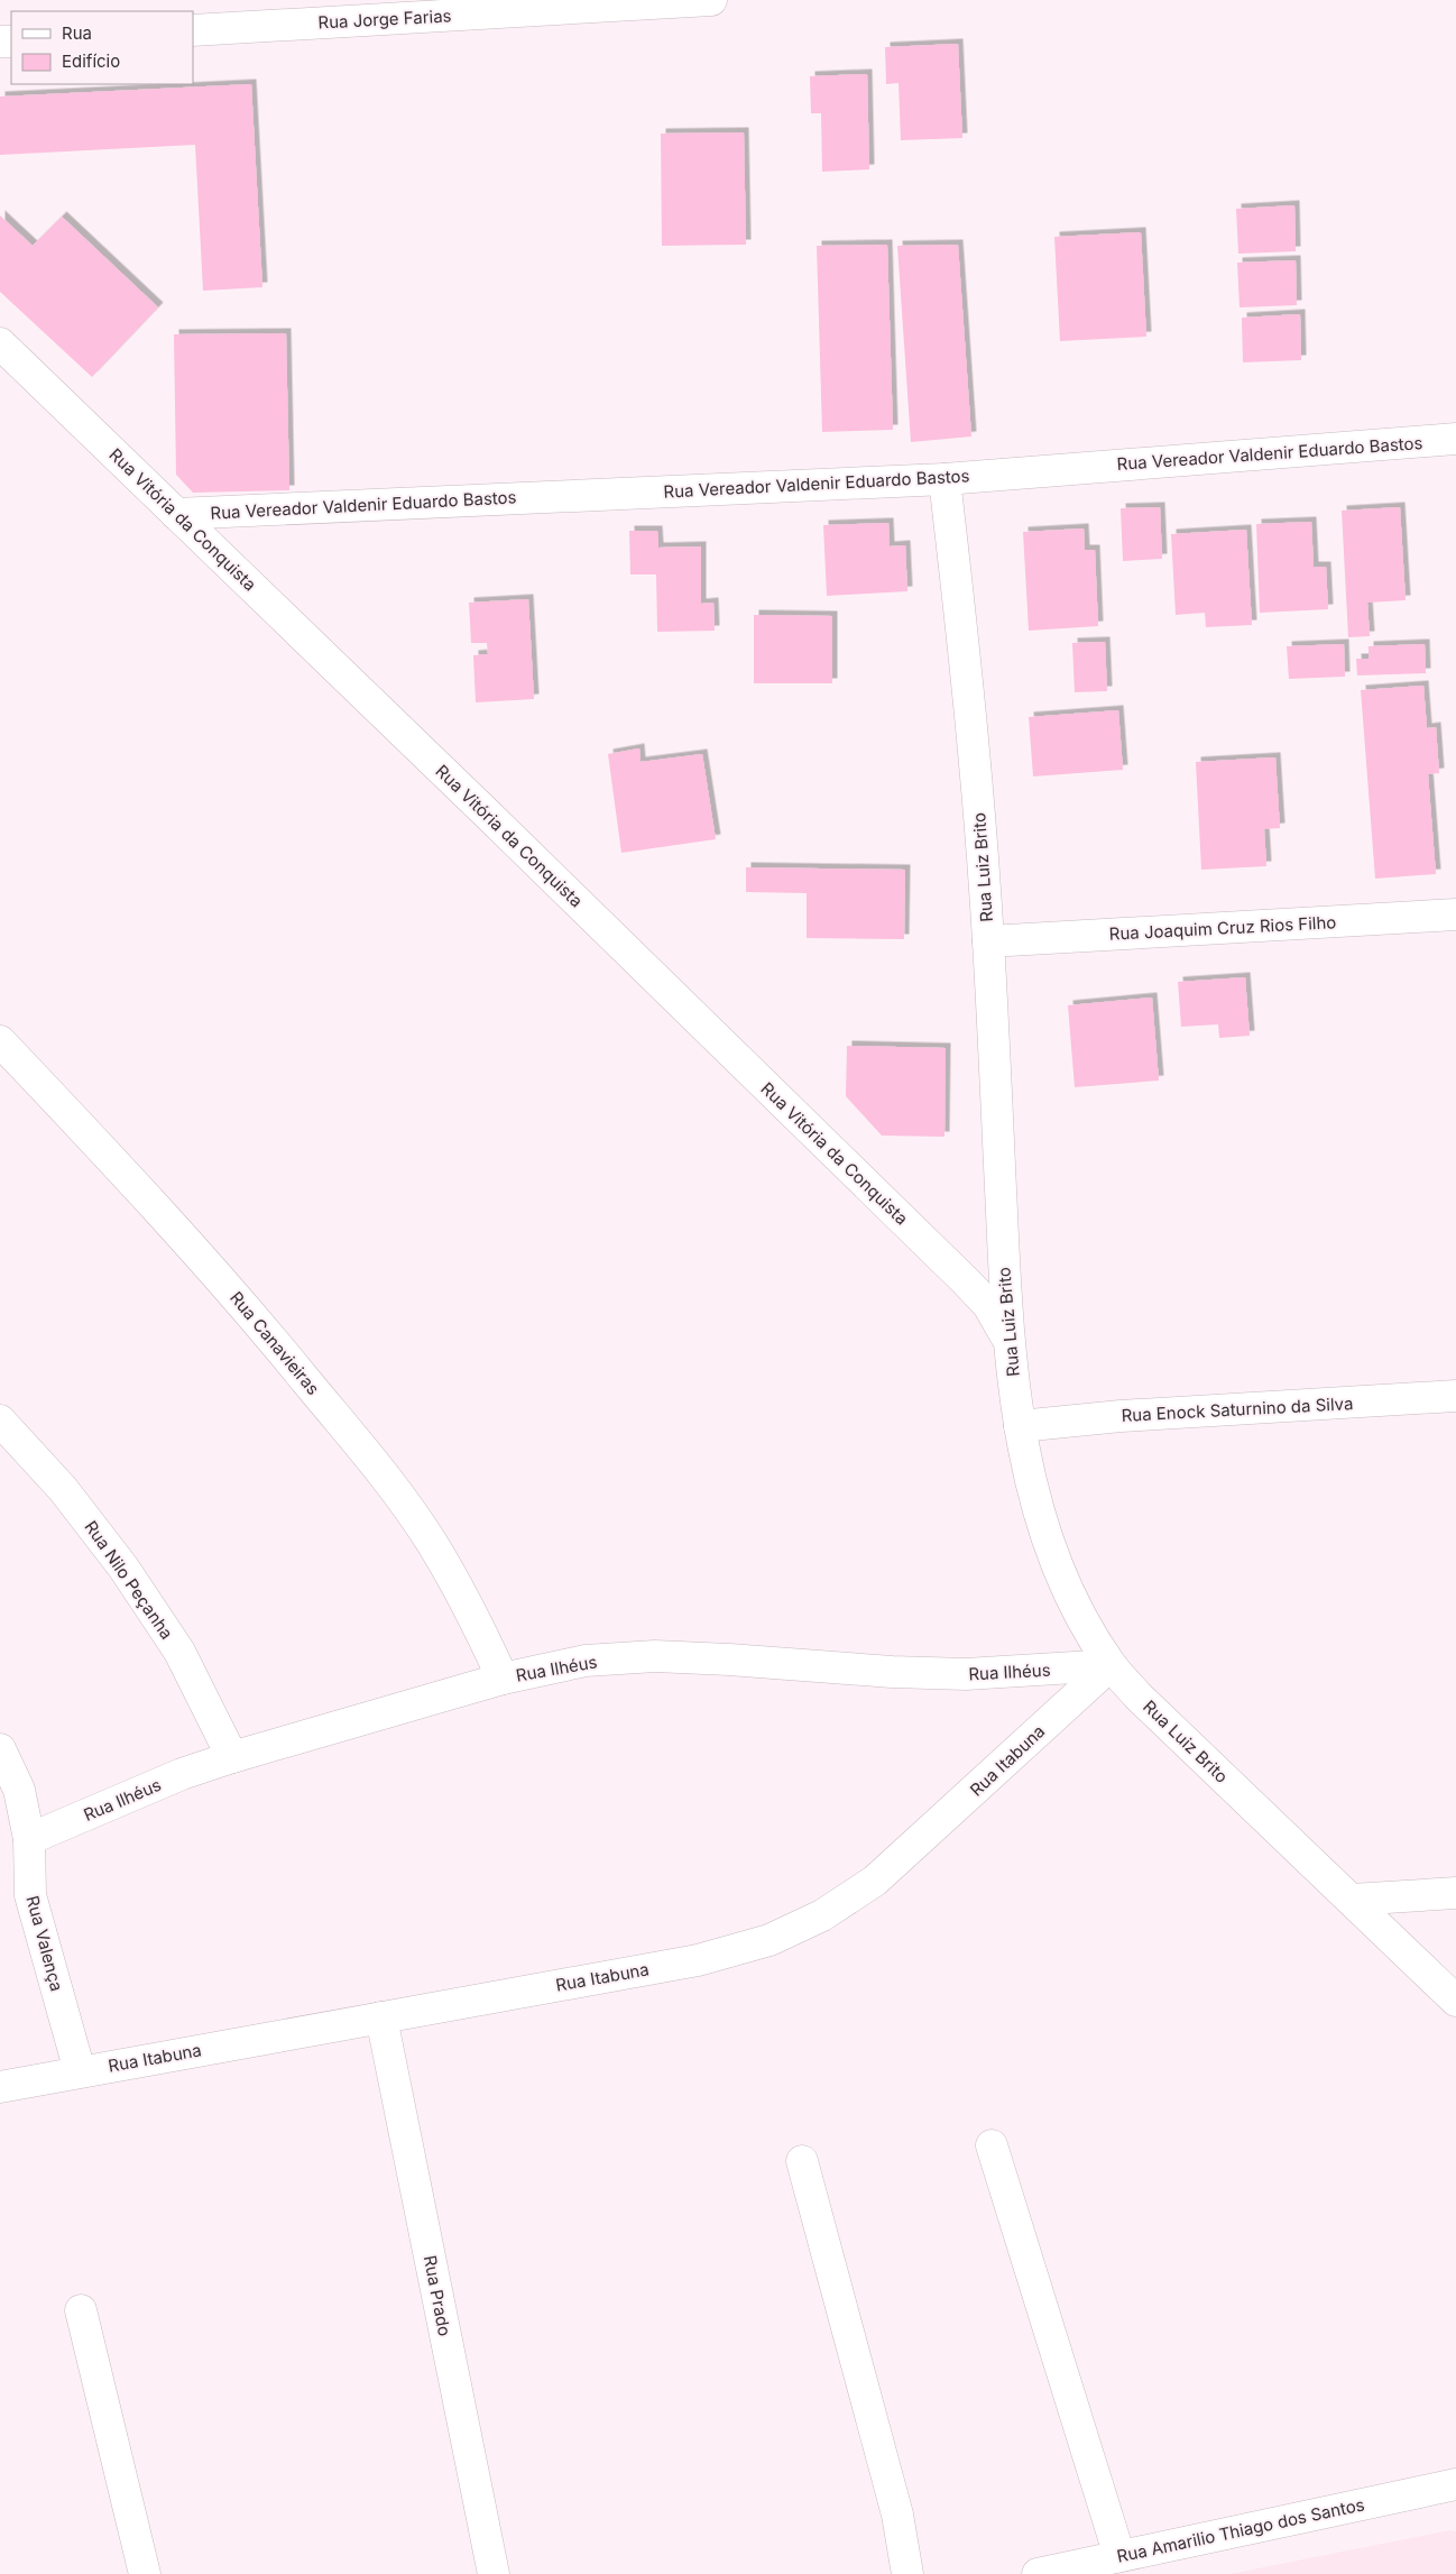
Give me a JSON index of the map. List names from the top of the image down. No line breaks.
{"streets":{"street":["Rua Jorge Farias","Rua Vereador Valdenir Eduardo Bastos","Rua Vitória da Conquista","Rua Luiz Brito","Rua Joaquim Cruz Rios Filho","Rua Canavieiras","Rua Enock Saturnino da Silva","Rua Nilo Peçanha","Rua Ilhéus","Rua Itabuna","Rua Valença","Rua Prado","Rua Amarilio Thiago dos Santos"]},"crossings":[["Rua Vereador Valdenir Eduardo Bastos","Rua Vitória da Conquista"],["Rua Vereador Valdenir Eduardo Bastos","Rua Luiz Brito"],["Rua Vitória da Conquista","Rua Luiz Brito"],["Rua Luiz Brito","Rua Joaquim Cruz Rios Filho"],["Rua Luiz Brito","Rua Enock Saturnino da Silva"],["Rua Luiz Brito","Rua Ilhéus"],["Rua Luiz Brito","Rua Itabuna"],["Rua Canavieiras","Rua Ilhéus"],["Rua Nilo Peçanha","Rua Ilhéus"],["Rua Ilhéus","Rua Itabuna"],["Rua Ilhéus","Rua Valença"],["Rua Itabuna","Rua Valença"],["Rua Itabuna","Rua Prado"]],"legend":["Rua","Edifício"]}
